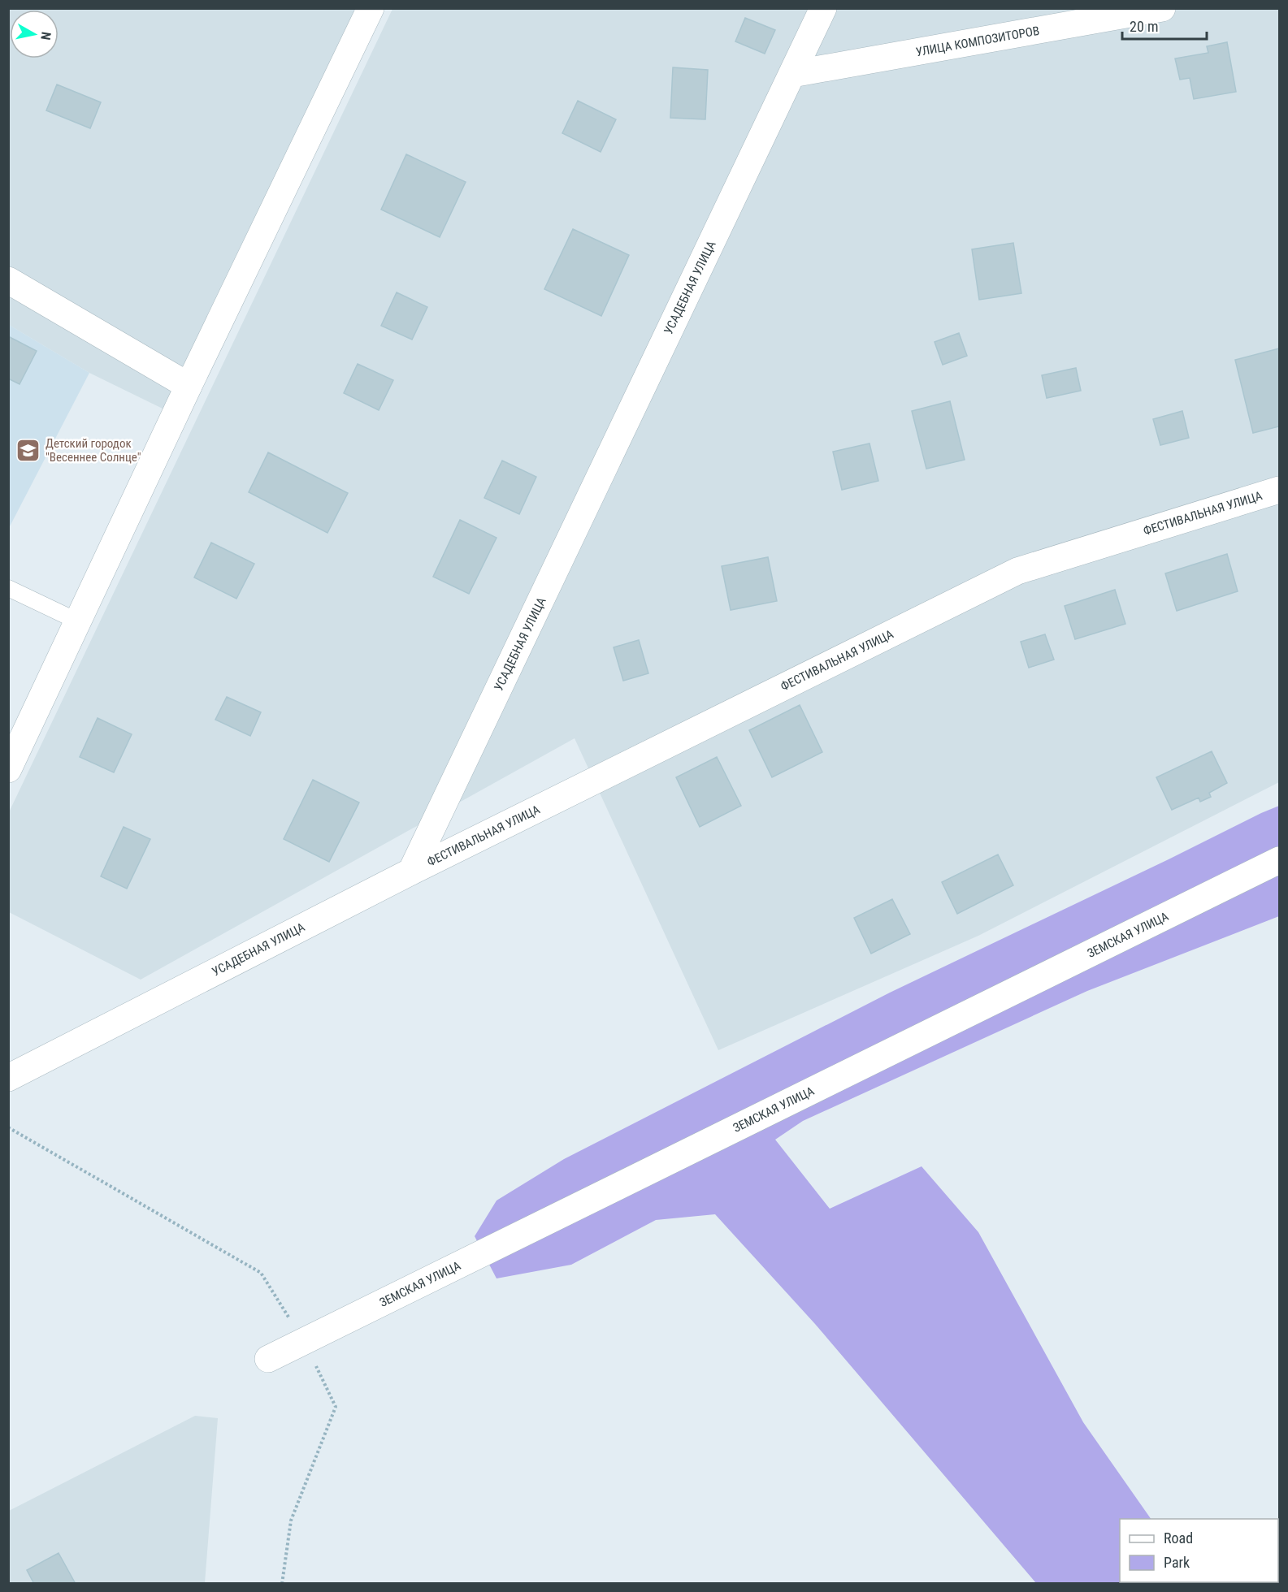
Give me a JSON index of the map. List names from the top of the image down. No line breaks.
{"streets":{"street":["УЛИЦА КОМПОЗИТОРОВ","УСАДЕБНАЯ УЛИЦА","ФЕСТИВАЛЬНАЯ УЛИЦА","ЗЕМСКАЯ УЛИЦА"]},"crossings":[["УЛИЦА КОМПОЗИТОРОВ","УСАДЕБНАЯ УЛИЦА"],["УСАДЕБНАЯ УЛИЦА","ФЕСТИВАЛЬНАЯ УЛИЦА"]],"places":{"school or university":["Детский городок \"Весеннее Солнце\""]},"legend":["Road","Park"],"scale_bar":"20 m","north":"right"}
